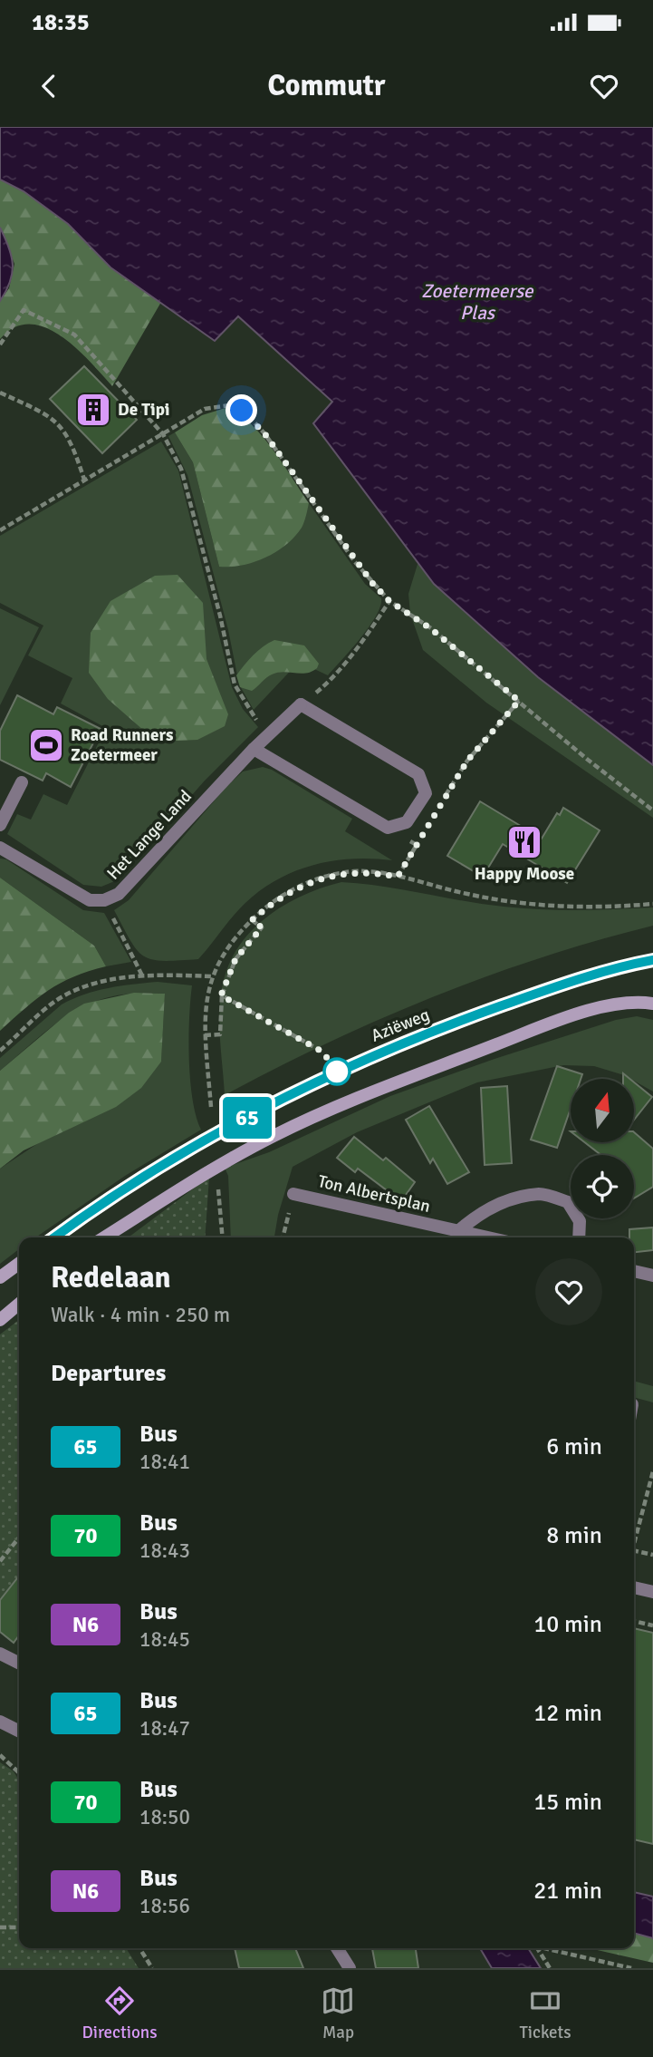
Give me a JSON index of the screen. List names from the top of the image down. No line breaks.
{"streets":{"street":["Het Lange Land","Aziëweg","Ton Albertsplan"]},"water":["Zoetermeerse Plas"],"places":{"building":["De Tipi"],"sports":["Road Runners Zoetermeer"],"restaurant":["Happy Moose"]},"lines":["bus line 65"],"north":"top","page":{"status":"18:35","header":"Commutr","on_map":"65","heading":[["Redelaan","Walk · 4 min · 250 m"],"Departures"],"list":[{"mark":"65","name":"Bus","note":"18:41","value":"6 min"},{"mark":"70","name":"Bus","note":"18:43","value":"8 min"},{"mark":"N6","name":"Bus","note":"18:45","value":"10 min"},{"mark":"65","name":"Bus","note":"18:47","value":"12 min"},{"mark":"70","name":"Bus","note":"18:50","value":"15 min"},{"mark":"N6","name":"Bus","note":"18:56","value":"21 min"}],"tabs":["Directions","Map","Tickets"]}}
